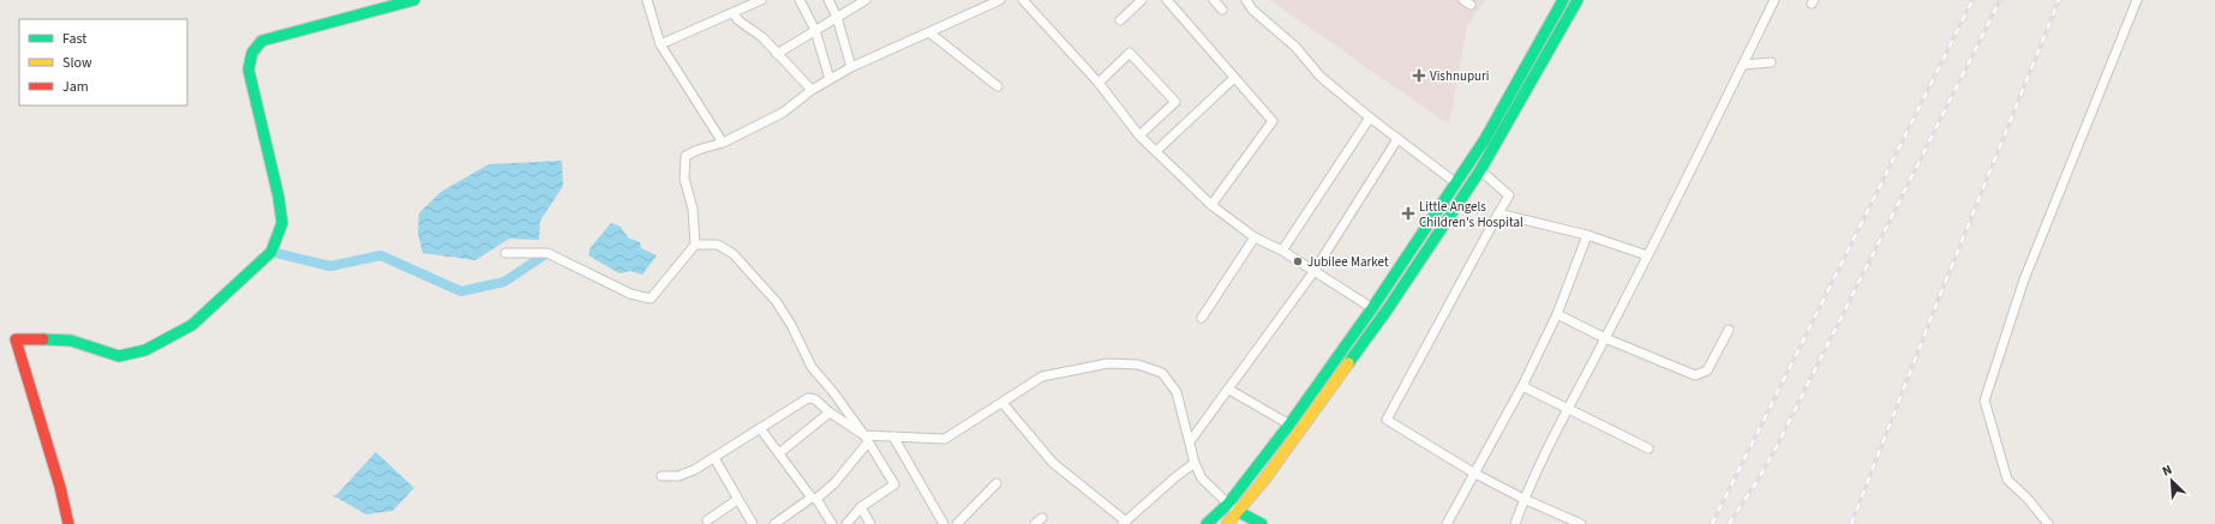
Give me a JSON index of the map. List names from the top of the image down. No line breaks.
{"places":{"health":["Vishnupuri","Little Angels Children's Hospital"],"other":["Jubilee Market"]},"legend":["Fast","Slow","Jam"],"north":"top left"}
